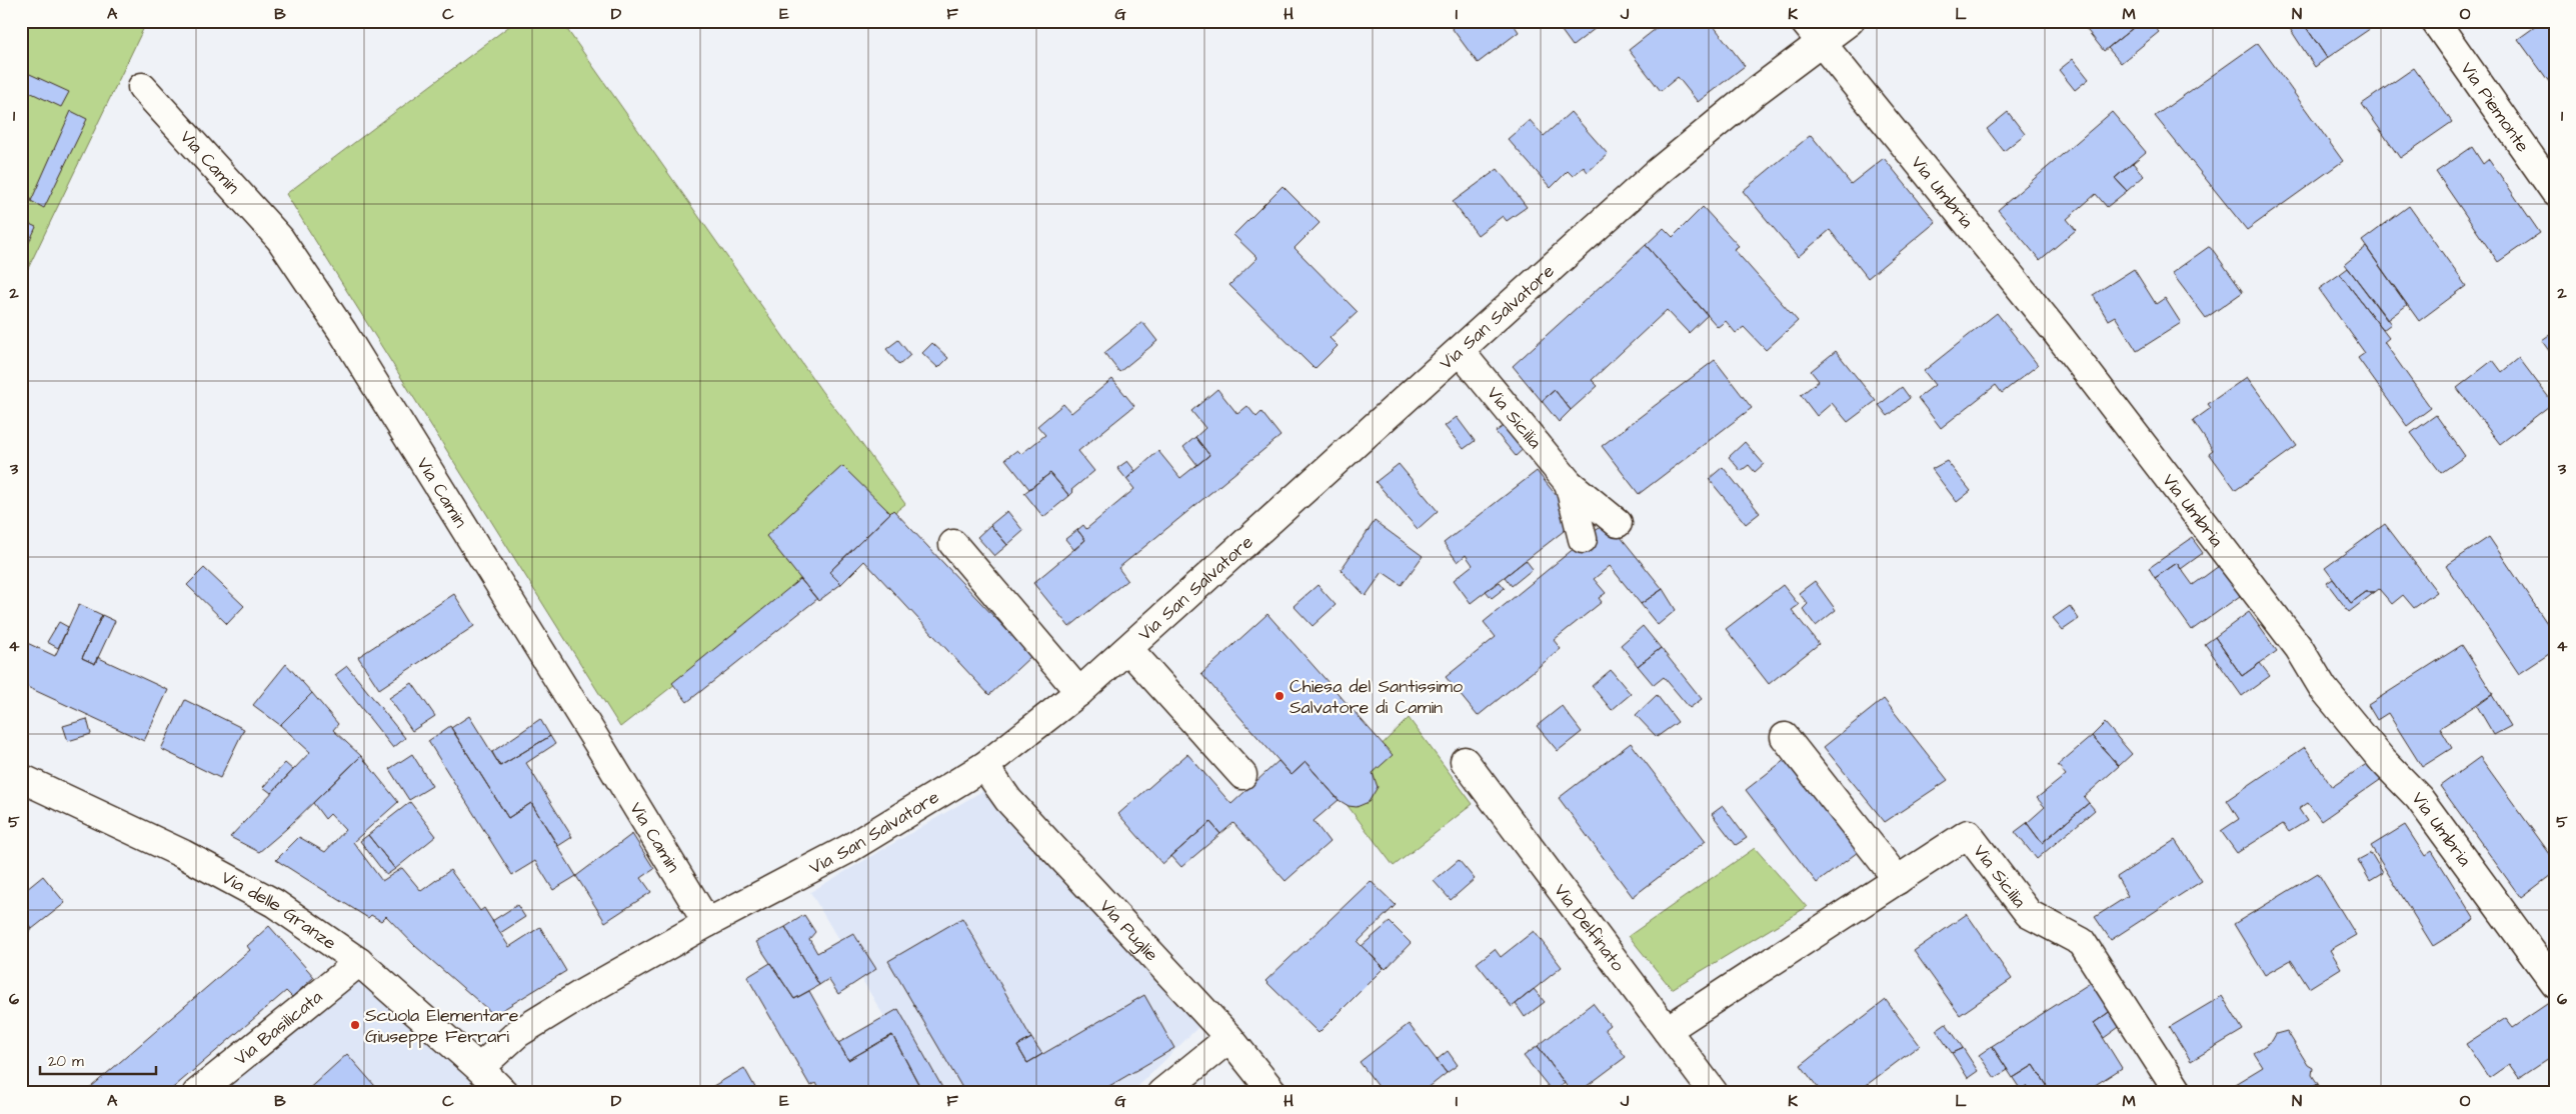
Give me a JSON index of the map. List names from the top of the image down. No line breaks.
{"streets":{"street":["Via Piemonte","Via Camin","Via Umbria","Via San Salvatore","Via Sicilia","Via delle Granze","Via Delfinato","Via Puglie","Via Basilicata"]},"crossings":[["Via Camin","Via San Salvatore"],["Via Umbria","Via San Salvatore"],["Via San Salvatore","Via Sicilia"],["Via San Salvatore","Via delle Granze"],["Via San Salvatore","Via Puglie"],["Via Sicilia","Via Delfinato"],["Via delle Granze","Via Basilicata"]],"places":["Chiesa del Santissimo Salvatore di Camin","Scuola Elementare Giuseppe Ferrari"],"scale_bar":"20 m","grid":{"columns":["A","B","C","D","E","F","G","H","I","J","K","L","M","N","O"],"rows":["1","2","3","4","5","6"]}}
